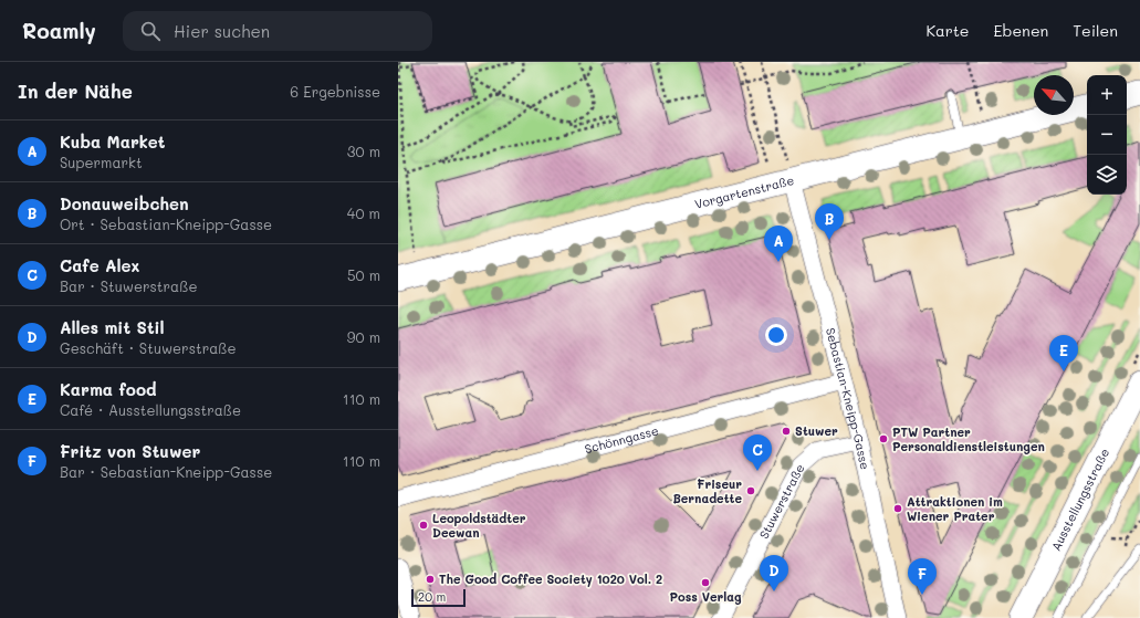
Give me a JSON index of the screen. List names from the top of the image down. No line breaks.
{"streets":{"street":["Vorgartenstraße","Sebastian-Kneipp-Gasse","Schönngasse","Ausstellungsstraße","Stuwerstraße"]},"crossings":[["Vorgartenstraße","Sebastian-Kneipp-Gasse"],["Sebastian-Kneipp-Gasse","Schönngasse"],["Sebastian-Kneipp-Gasse","Stuwerstraße"]],"places":["Stuwer","PTW Partner Personaldienstleistungen","Friseur Bernadette","Attraktionen im Wiener Prater","Leopoldstädter Deewan","The Good Coffee Society 1020 Vol. 2","Poss Verlag"],"scale_bar":"20 m","north":"top left","page":{"header":"Roamly","search":"Hier suchen","nav":["Karte","Ebenen","Teilen"],"heading":["In der Nähe","6 Ergebnisse"],"map_buttons":["+","−"],"list":[{"mark":"A","name":"Kuba Market","note":"Supermarkt","value":"30 m"},{"mark":"B","name":"Donauweibchen","note":"Ort · Sebastian-Kneipp-Gasse","value":"40 m"},{"mark":"C","name":"Cafe Alex","note":"Bar · Stuwerstraße","value":"50 m"},{"mark":"D","name":"Alles mit Stil","note":"Geschäft · Stuwerstraße","value":"90 m"},{"mark":"E","name":"Karma food","note":"Café · Ausstellungsstraße","value":"110 m"},{"mark":"F","name":"Fritz von Stuwer","note":"Bar · Sebastian-Kneipp-Gasse","value":"110 m"}],"pins":["B","A","E","C","D","F"],"scale":"20 m"}}
